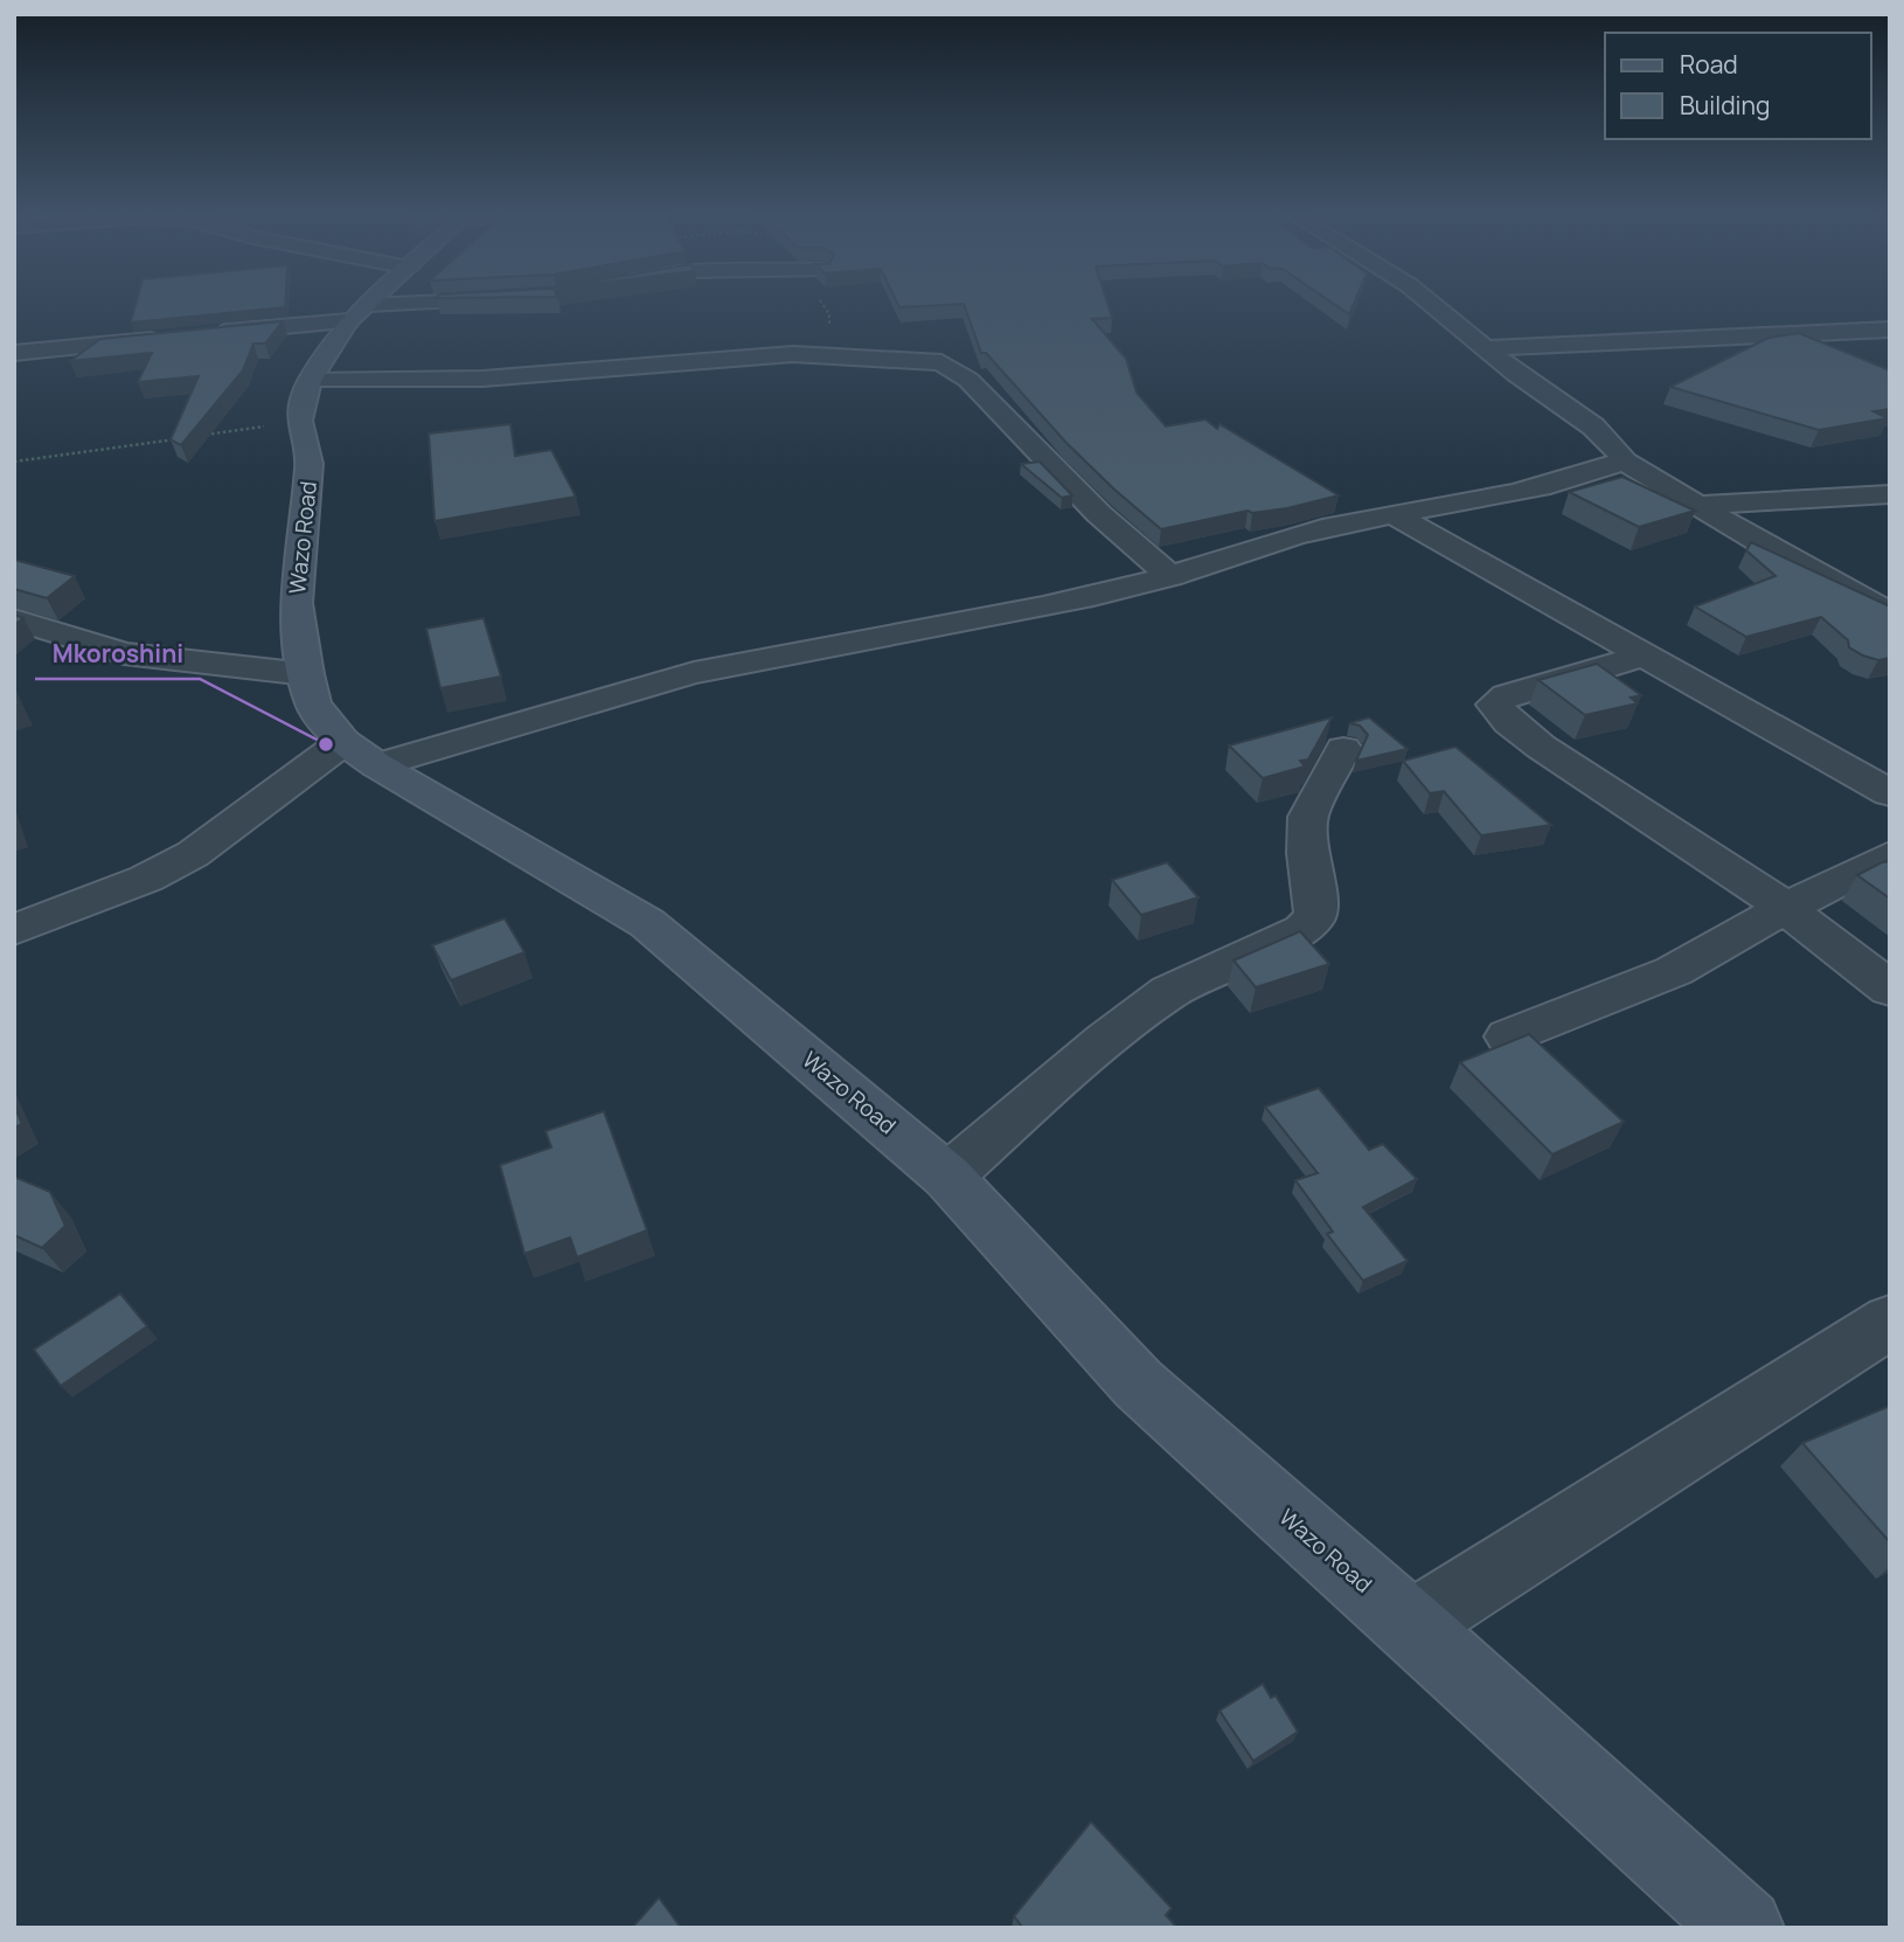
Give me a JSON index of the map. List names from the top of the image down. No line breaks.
{"streets":{"main road":["Wazo Road"]},"places":["Mkoroshini"],"legend":["Road","Building"]}
